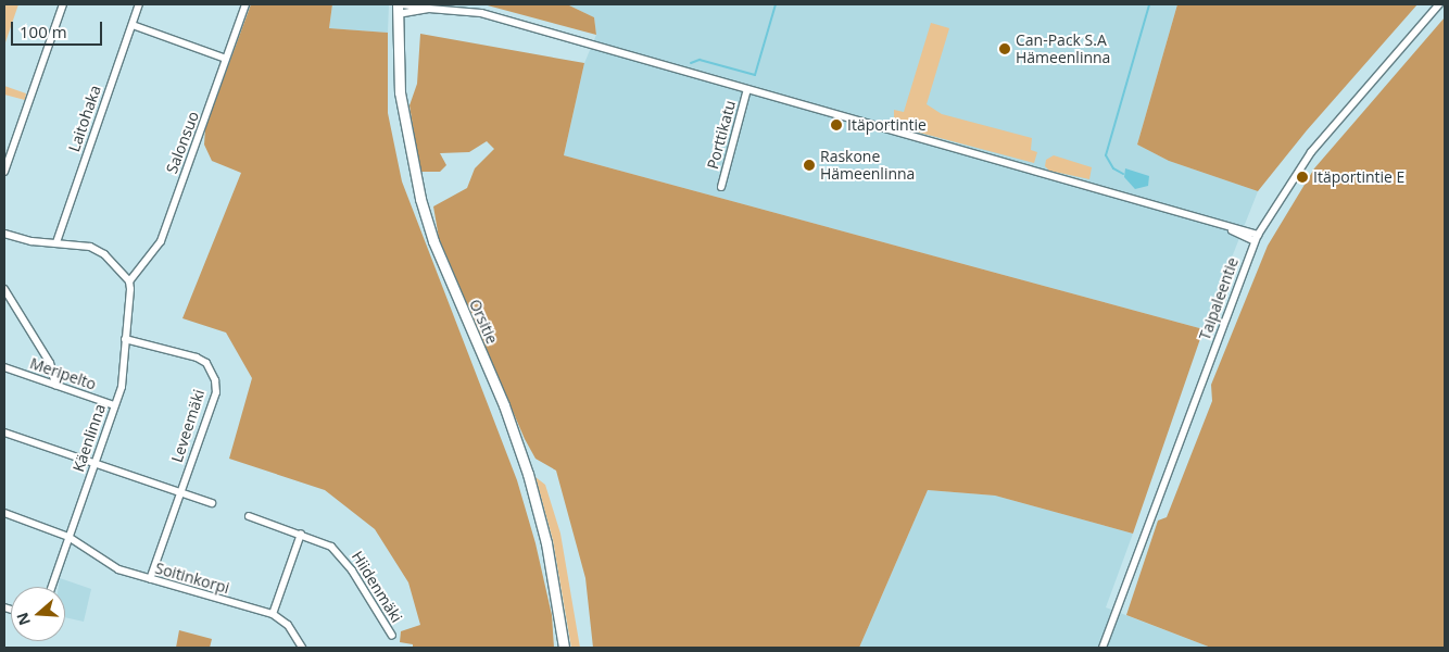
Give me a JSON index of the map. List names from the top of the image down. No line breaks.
{"streets":{"main road":["Orsitie"],"street":["Laitohaka","Porttikatu","Salonsuo","Taipaleentie","Meripelto","Leveemäki","Käenlinna","Soitinkorpi","Hiidenmäki"]},"crossings":[["Salonsuo","Käenlinna"],["Meripelto","Käenlinna"],["Leveemäki","Käenlinna"],["Leveemäki","Soitinkorpi"],["Käenlinna","Soitinkorpi"]],"places":["Can-Pack S.A Hämeenlinna","Itäportintie","Raskone Hämeenlinna","Itäportintie E"],"scale_bar":"100 m","north":"left"}
